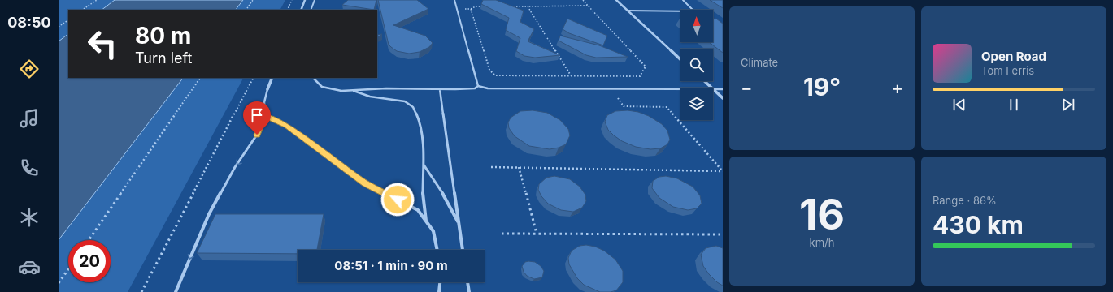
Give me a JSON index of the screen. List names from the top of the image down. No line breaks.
{"north":"top","page":{"tabs":"08:50","tile":["Climate",["16","km/h"],["Range · 86%","430 km"]],"turn":["80 m","Turn left"],"song":["Open Road","Tom Ferris"],"heat":["−","19°","+"],"limit":"20","trip":"08:51 · 1 min · 90 m"}}
